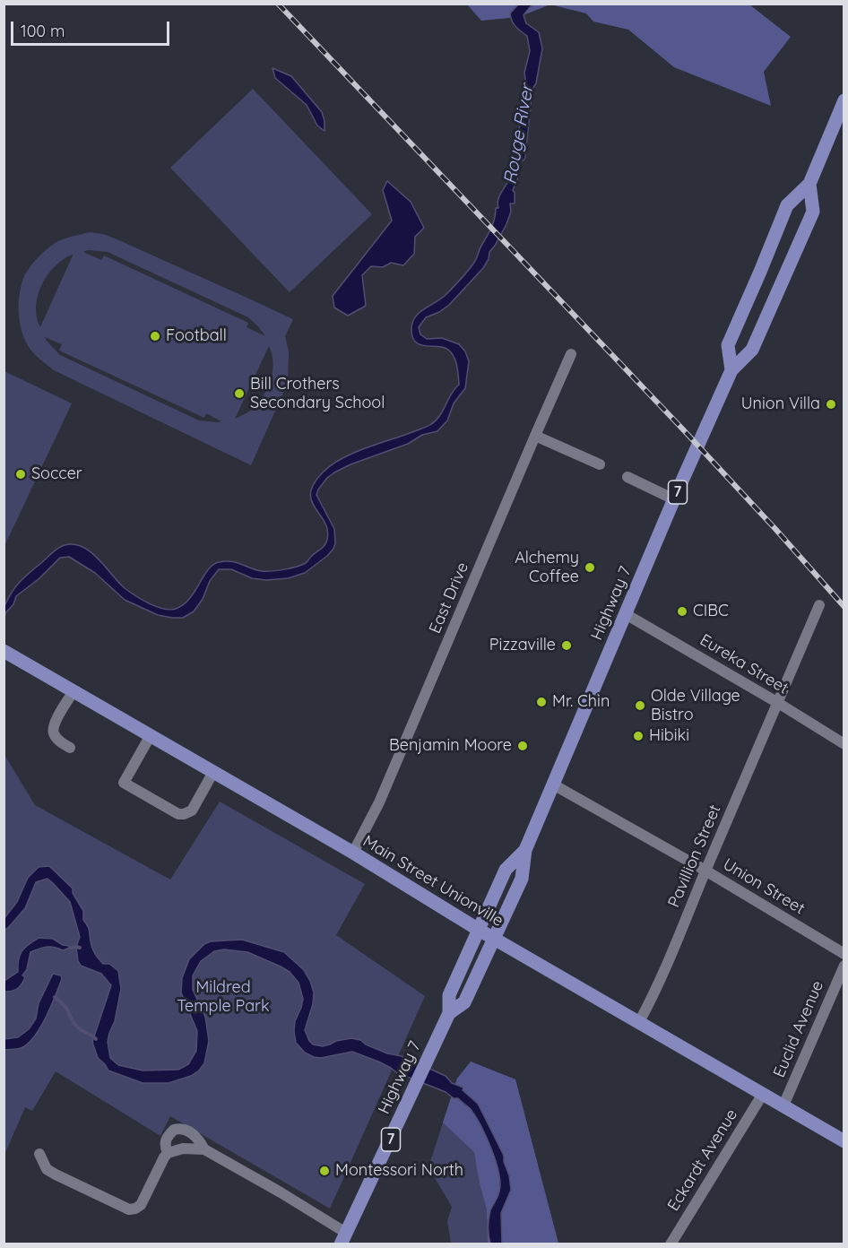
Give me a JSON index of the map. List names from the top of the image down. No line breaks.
{"streets":{"main road":["7","Highway 7","Main Street Unionville"],"street":["East Drive","Eureka Street","Pavillion Street","Union Street","Euclid Avenue","Eckardt Avenue"]},"crossings":[["East Drive","Main Street Unionville"],["Highway 7","Eureka Street"],["Highway 7","Main Street Unionville"],["Highway 7","Union Street"],["Eureka Street","Pavillion Street"],["Pavillion Street","Main Street Unionville"],["Pavillion Street","Union Street"],["Main Street Unionville","Euclid Avenue"],["Main Street Unionville","Eckardt Avenue"]],"water":["Rouge River"],"parks":["Mildred Temple Park"],"places":["Football","Bill Crothers Secondary School","Union Villa","Soccer","Alchemy Coffee","CIBC","Pizzaville","Mr. Chin","Olde Village Bistro","Hibiki","Benjamin Moore","Montessori North"],"scale_bar":"100 m"}
